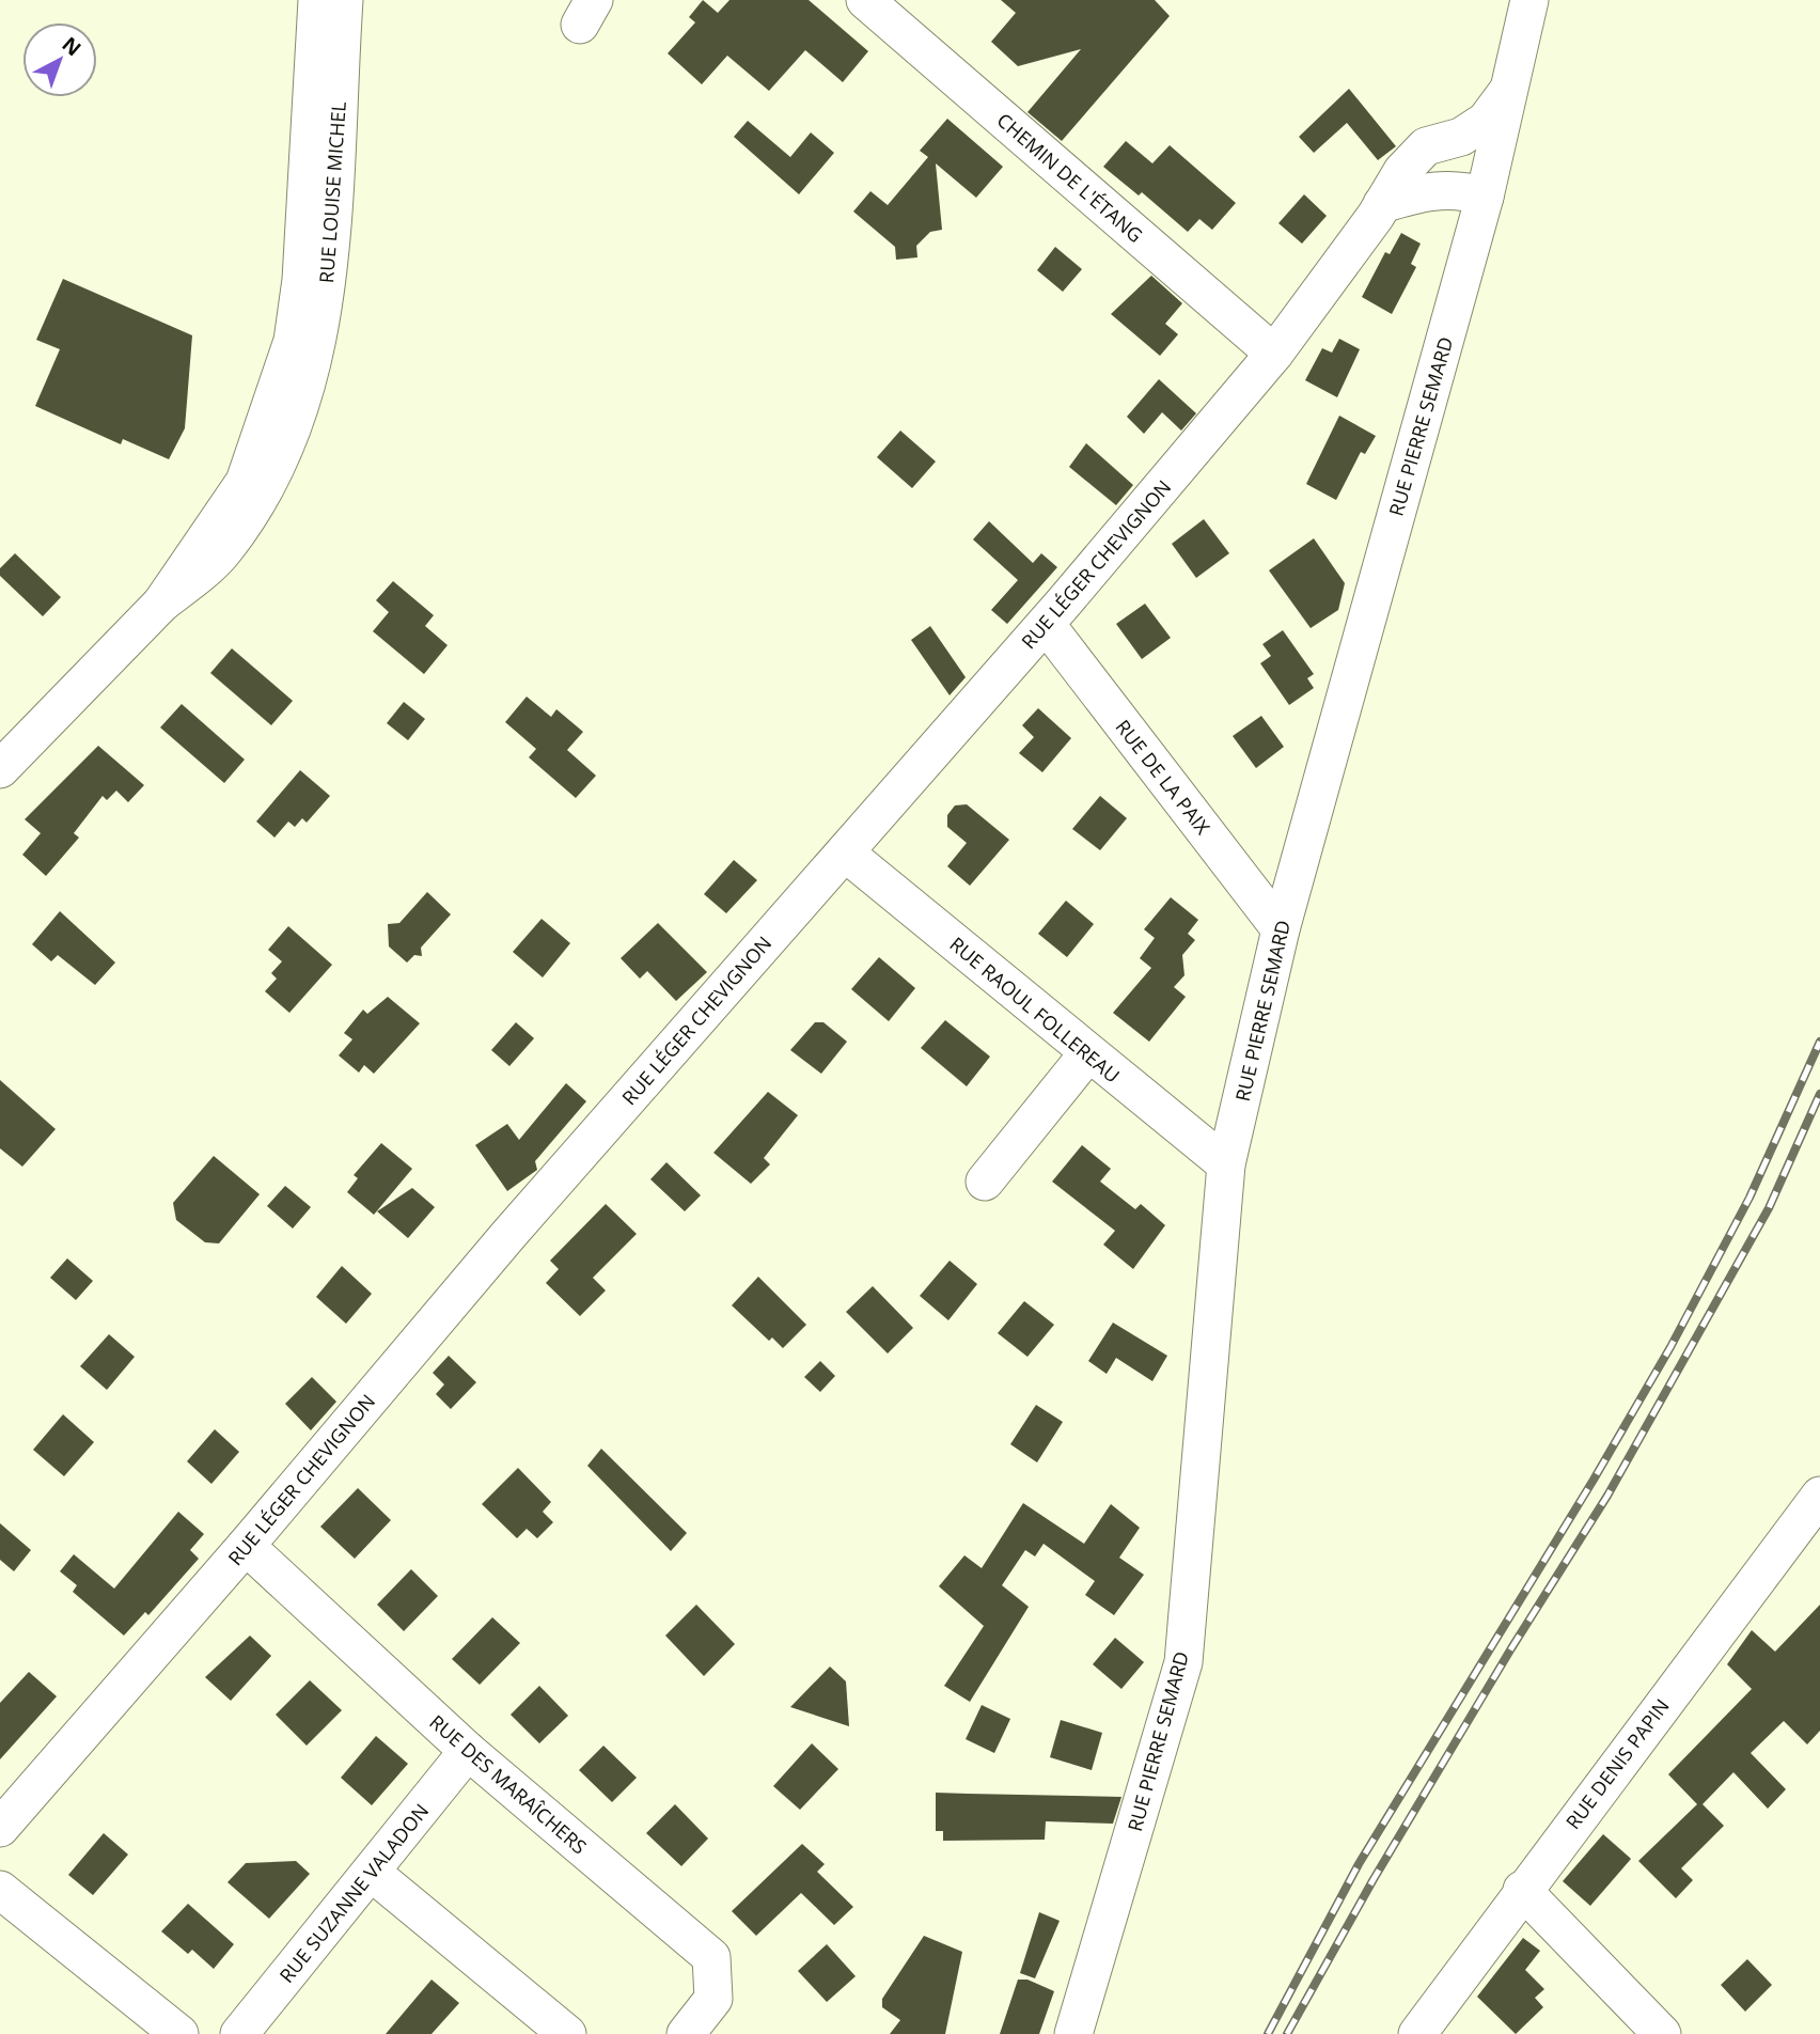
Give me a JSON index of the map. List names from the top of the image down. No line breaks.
{"streets":{"street":["CHEMIN DE L'ÉTANG","RUE LOUISE MICHEL","RUE PIERRE SEMARD","RUE LÉGER CHEVIGNON","RUE DE LA PAIX","RUE RAOUL FOLLEREAU","RUE DENIS PAPIN","RUE DES MARAÎCHERS","RUE SUZANNE VALADON"]},"crossings":[["CHEMIN DE L'ÉTANG","RUE LÉGER CHEVIGNON"],["RUE PIERRE SEMARD","RUE LÉGER CHEVIGNON"],["RUE PIERRE SEMARD","RUE DE LA PAIX"],["RUE PIERRE SEMARD","RUE RAOUL FOLLEREAU"],["RUE LÉGER CHEVIGNON","RUE DE LA PAIX"],["RUE LÉGER CHEVIGNON","RUE RAOUL FOLLEREAU"],["RUE LÉGER CHEVIGNON","RUE DES MARAÎCHERS"],["RUE DES MARAÎCHERS","RUE SUZANNE VALADON"]],"north":"top right"}
